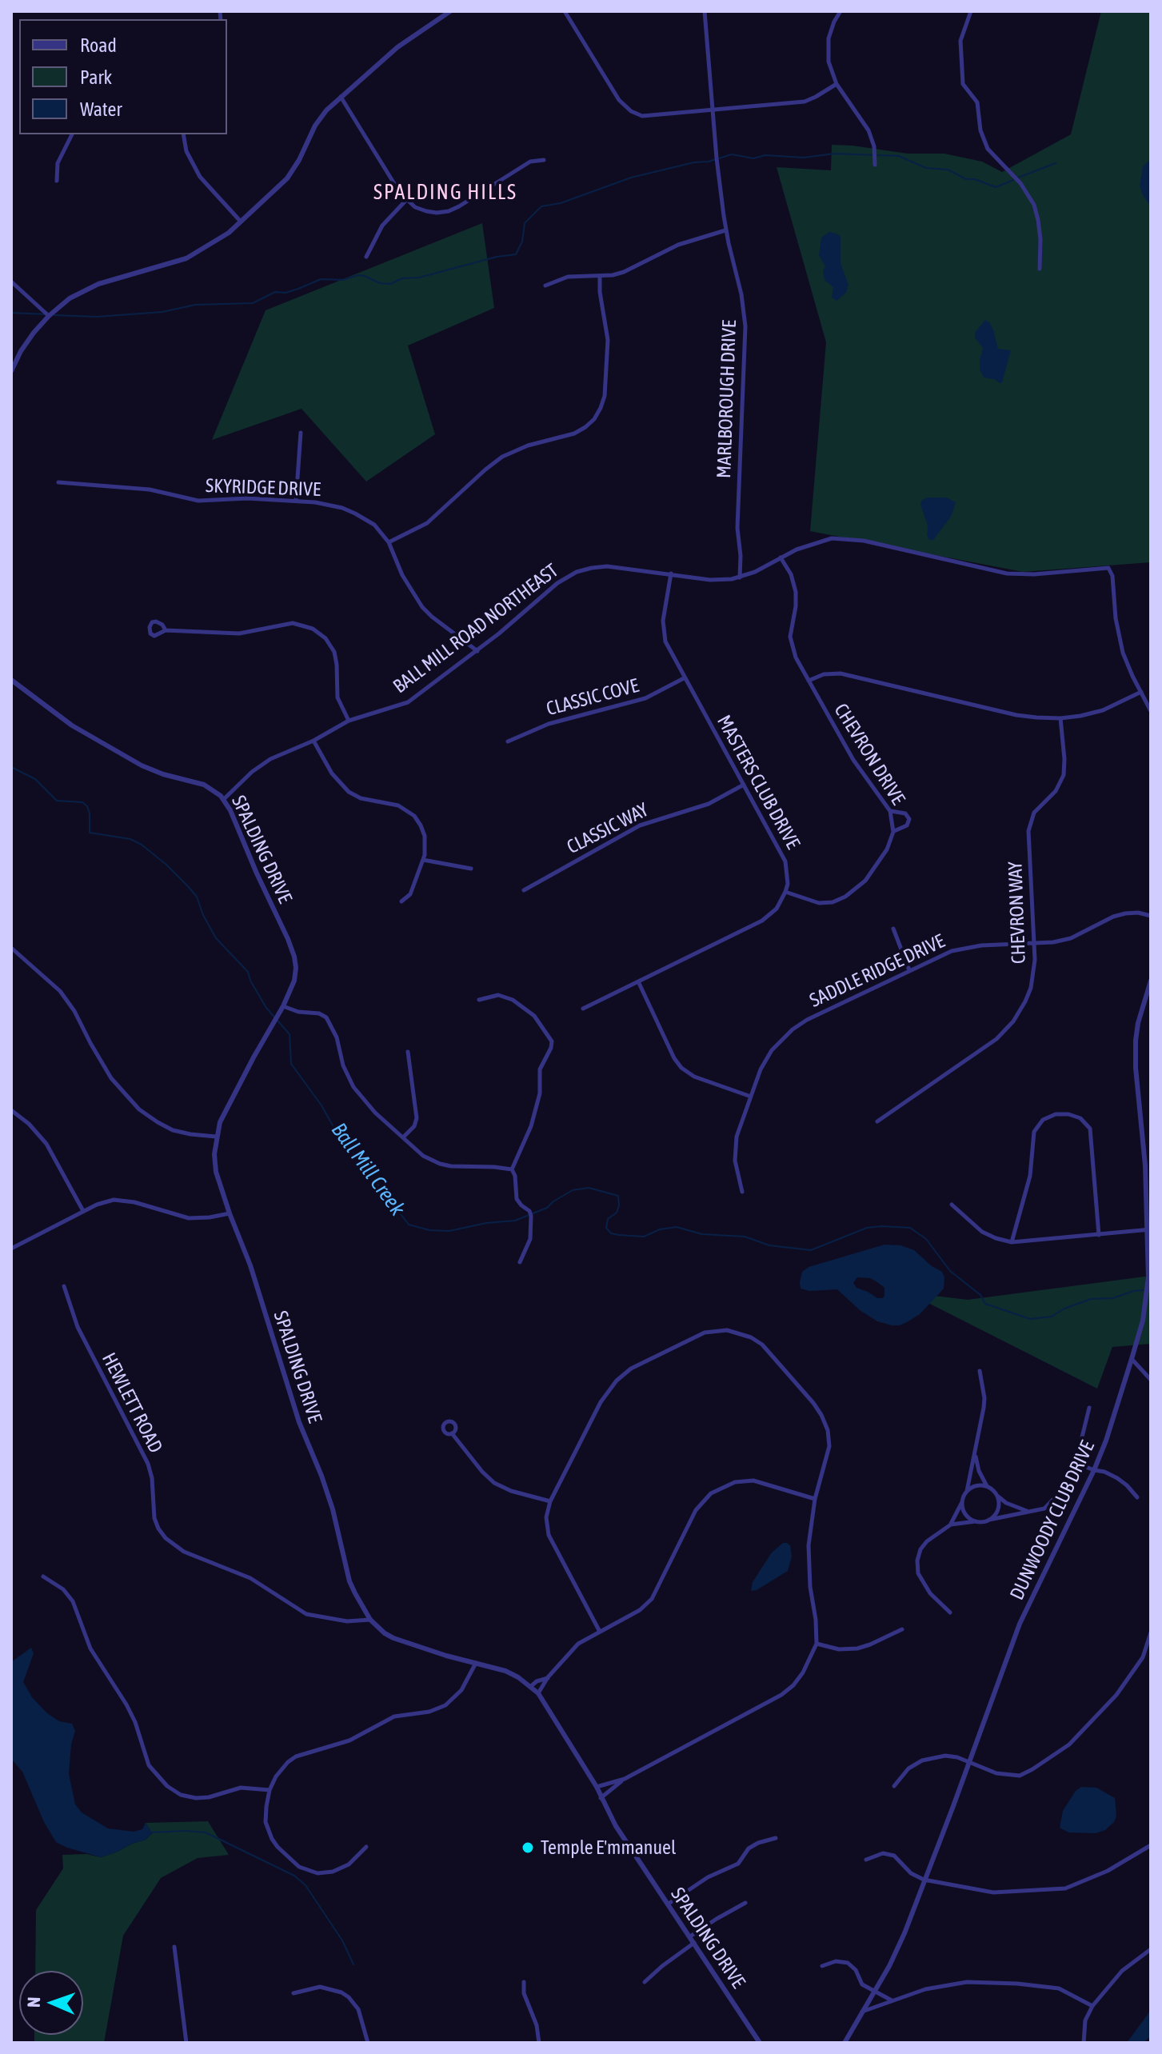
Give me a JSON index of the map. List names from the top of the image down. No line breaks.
{"streets":{"street":["MARLBOROUGH DRIVE","SKYRIDGE DRIVE","BALL MILL ROAD NORTHEAST","CLASSIC COVE","CHEVRON DRIVE","MASTERS CLUB DRIVE","CLASSIC WAY","SPALDING DRIVE","CHEVRON WAY","SADDLE RIDGE DRIVE","HEWLETT ROAD","DUNWOODY CLUB DRIVE"]},"crossings":[["MARLBOROUGH DRIVE","BALL MILL ROAD NORTHEAST"],["SKYRIDGE DRIVE","BALL MILL ROAD NORTHEAST"],["BALL MILL ROAD NORTHEAST","CHEVRON DRIVE"],["BALL MILL ROAD NORTHEAST","MASTERS CLUB DRIVE"],["BALL MILL ROAD NORTHEAST","SPALDING DRIVE"],["CLASSIC COVE","MASTERS CLUB DRIVE"],["CHEVRON DRIVE","MASTERS CLUB DRIVE"],["MASTERS CLUB DRIVE","CLASSIC WAY"],["SPALDING DRIVE","HEWLETT ROAD"],["CHEVRON WAY","SADDLE RIDGE DRIVE"]],"districts":["SPALDING HILLS"],"water":["Ball Mill Creek"],"places":["Temple E'mmanuel"],"legend":["Road","Park","Water"],"north":"left"}
